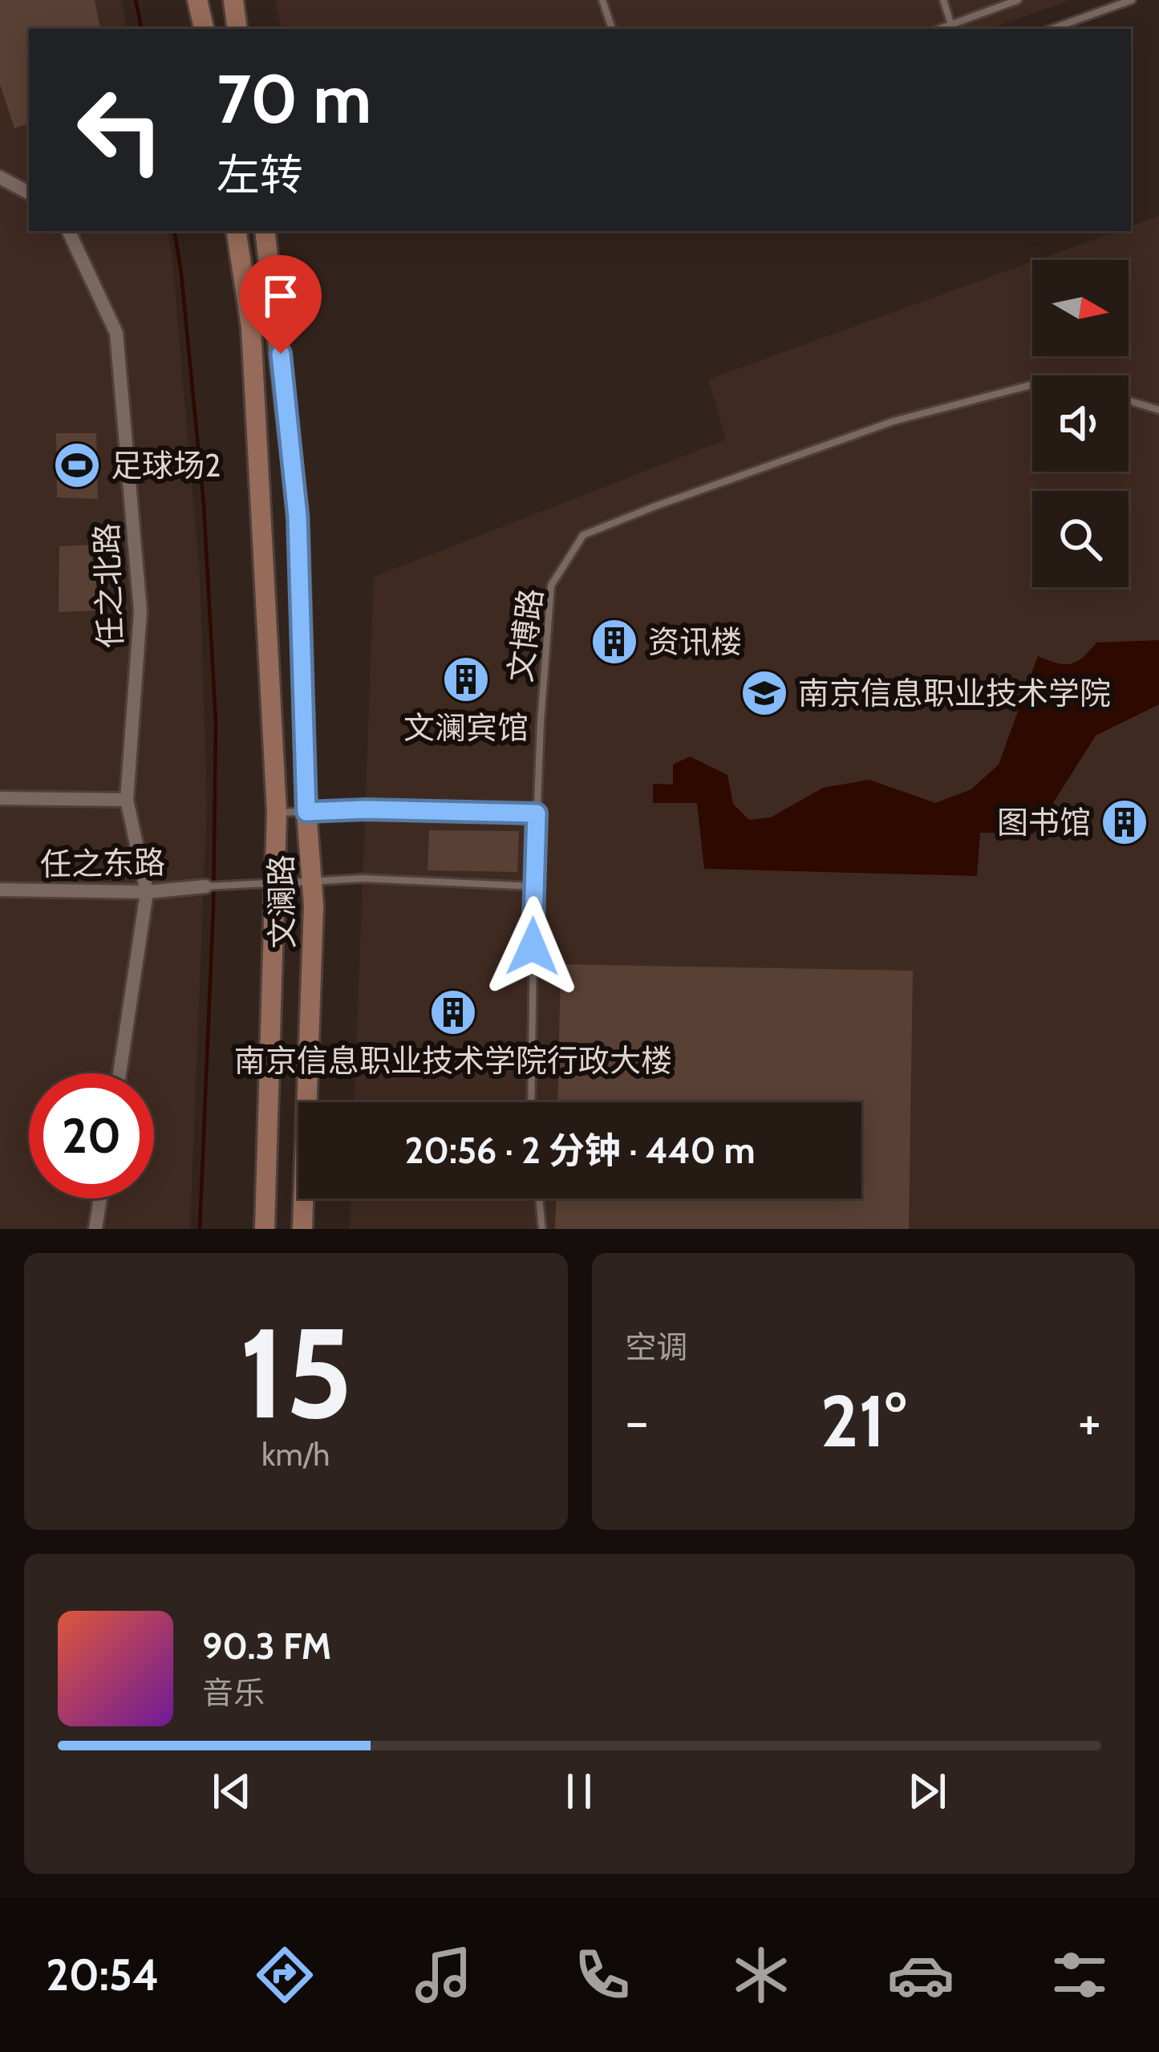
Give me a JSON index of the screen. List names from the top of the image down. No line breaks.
{"streets":{"main road":["文澜路"],"street":["任之北路","任之东路"],"lane":["文博路"]},"crossings":[["任之北路","任之东路"]],"places":{"sports":["足球场2"],"building":["资讯楼","文澜宾馆","图书馆","南京信息职业技术学院行政大楼"],"school or university":["南京信息职业技术学院"]},"north":"right","page":{"turn":["70 m","左转"],"limit":"20","trip":"20:56 · 2 分钟 · 440 m","tile":[["15","km/h"],"空调"],"heat":["−","21°","+"],"song":["90.3 FM","音乐"],"tabs":"20:54"}}
